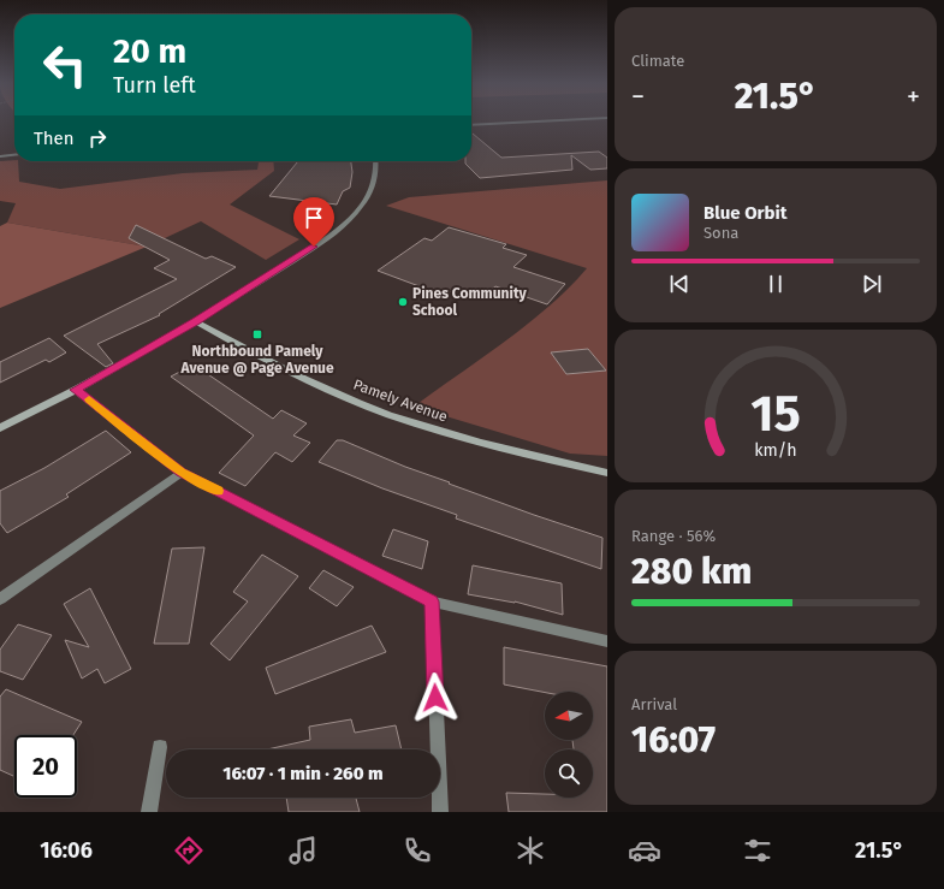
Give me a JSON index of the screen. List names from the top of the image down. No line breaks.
{"streets":{"street":["Pamely Avenue"]},"places":{"other":["Pines Community School"],"transit":["Northbound Pamely Avenue @ Page Avenue"]},"north":"left","page":{"tile":["Climate",["Range · 56%","280 km"],["Arrival","16:07"]],"turn":["20 m","Turn left"],"heat":["−","21.5°","+"],"then":"Then","song":["Blue Orbit","Sona"],"limit":"20","trip":"16:07 · 1 min · 260 m","tabs":["16:06","21.5°"],"gauge":["15","km/h"]}}
